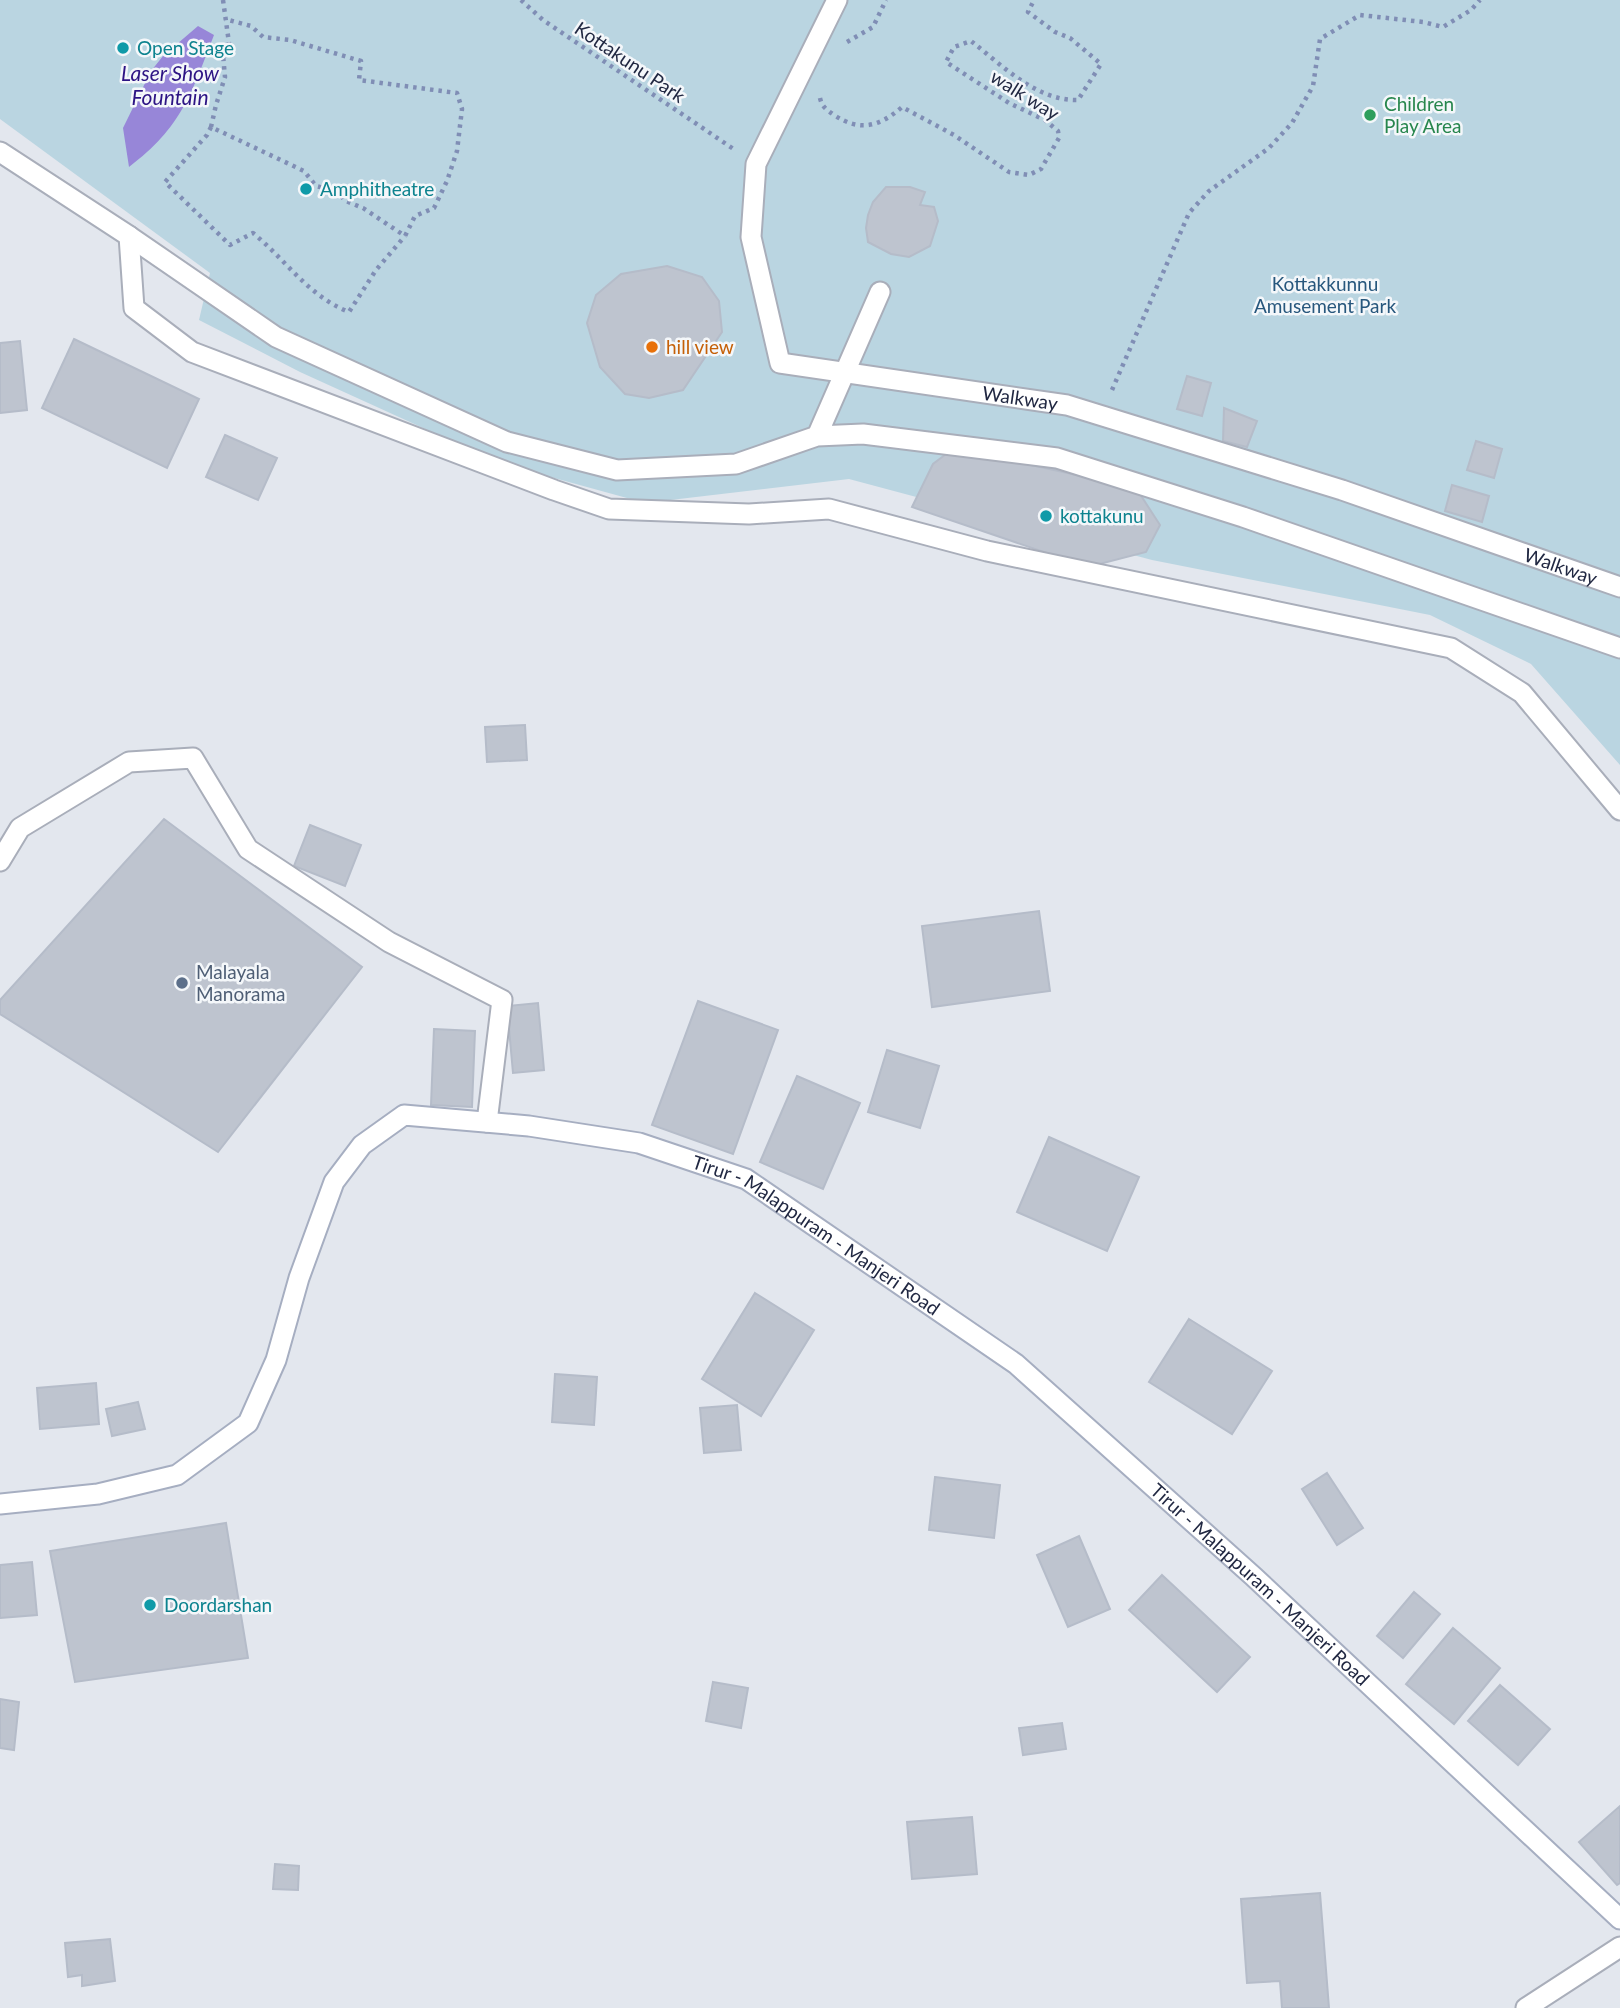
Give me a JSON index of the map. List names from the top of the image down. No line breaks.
{"streets":{"street":["Walkway","Tirur - Malappuram - Manjeri Road"],"path":["Kottakunu Park","walk way"]},"water":["Laser Show Fountain"],"parks":["Kottakkunnu Amusement Park"],"places":["Open Stage","Children Play Area","Amphitheatre","hill view","kottakunu","Malayala Manorama","Doordarshan"]}
